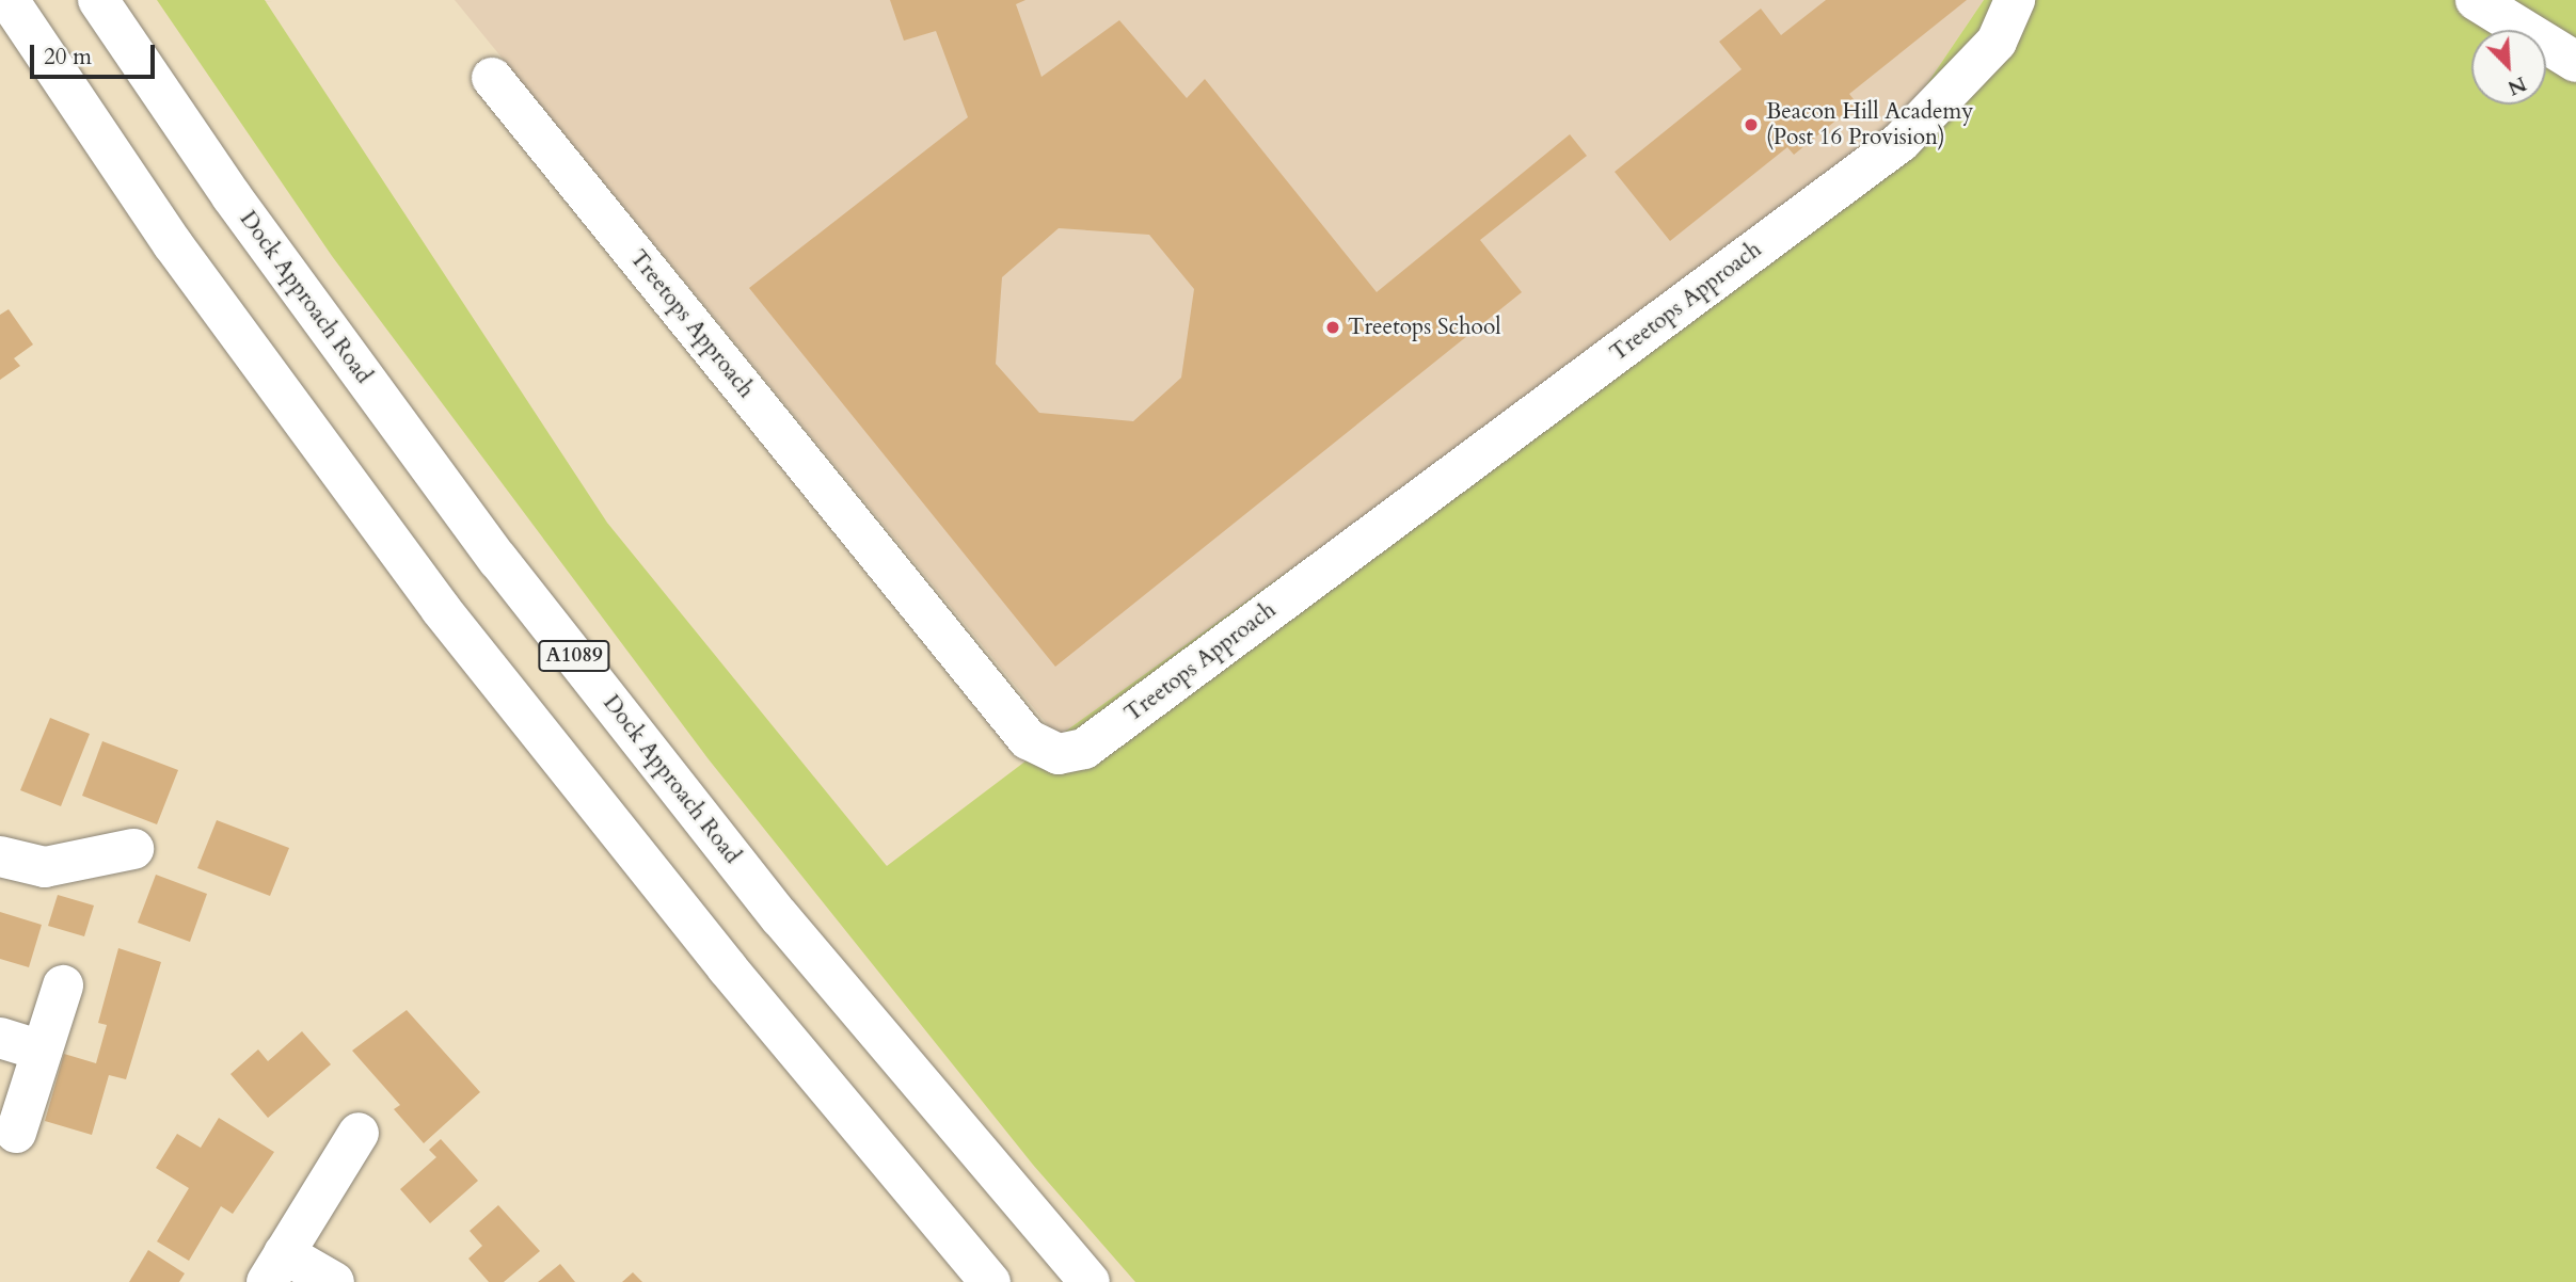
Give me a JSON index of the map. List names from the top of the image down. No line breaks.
{"streets":{"main road":["Dock Approach Road","Treetops Approach","A1089"]},"places":["Beacon Hill Academy (Post 16 Provision)","Treetops School"],"scale_bar":"20 m","north":"bottom right"}
